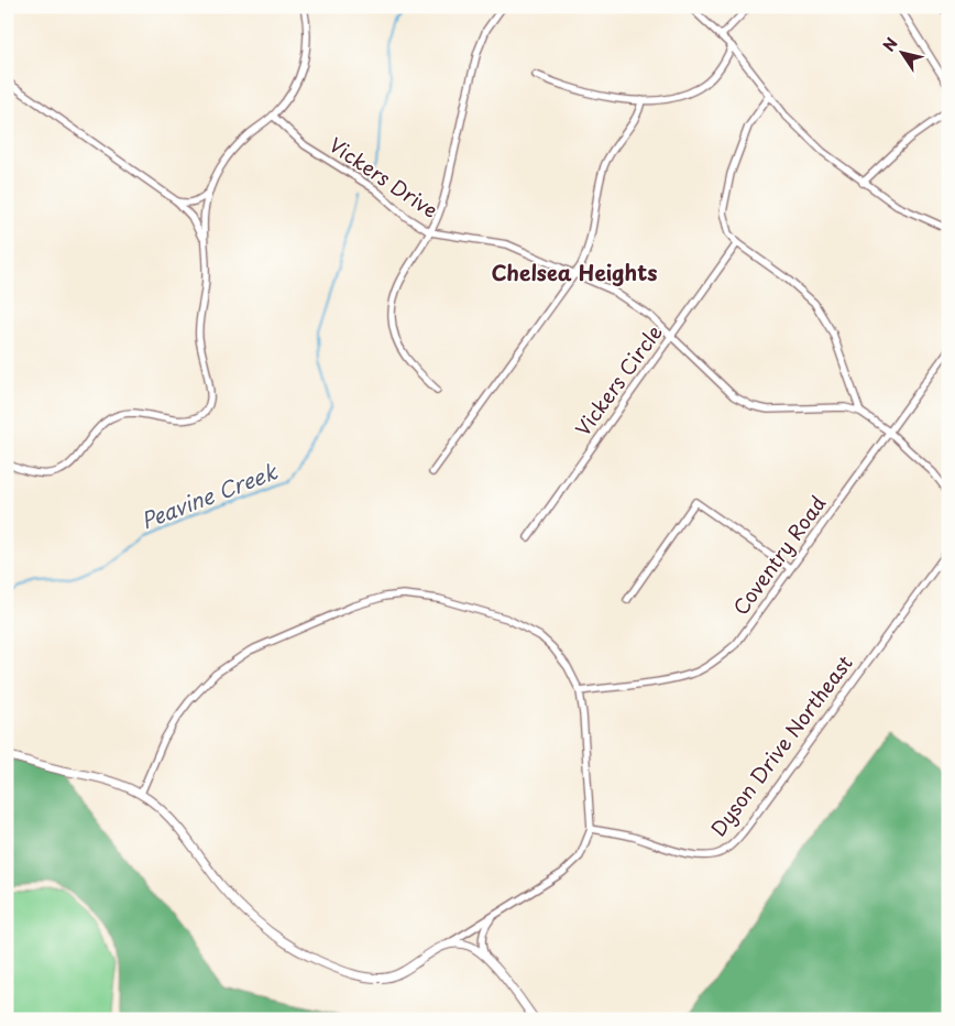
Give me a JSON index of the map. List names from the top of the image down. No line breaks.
{"streets":{"street":["Vickers Drive","Vickers Circle","Coventry Road","Dyson Drive Northeast"]},"crossings":[["Vickers Drive","Vickers Circle"]],"districts":["Chelsea Heights"],"water":["Peavine Creek"],"north":"top left"}
